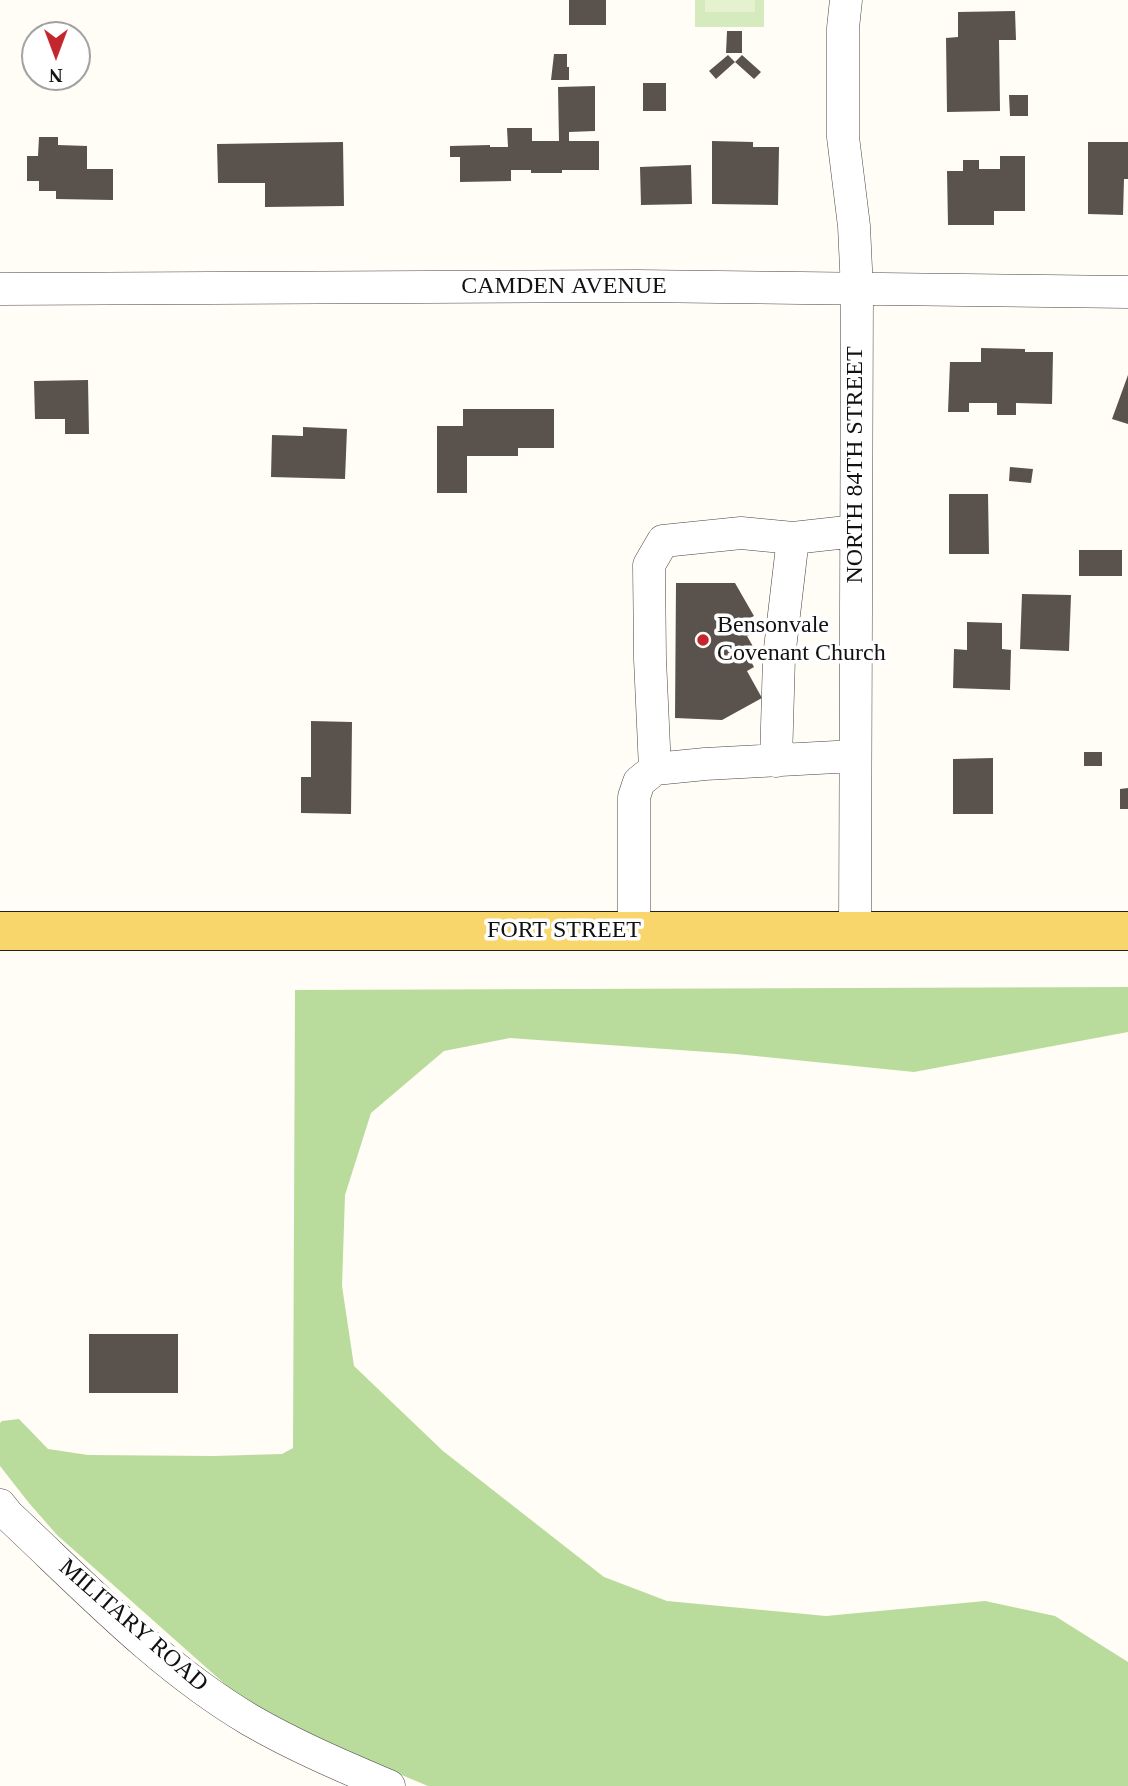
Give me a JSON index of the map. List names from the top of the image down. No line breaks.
{"streets":{"main road":["FORT STREET"],"street":["CAMDEN AVENUE","NORTH 84TH STREET","MILITARY ROAD"]},"crossings":[["CAMDEN AVENUE","NORTH 84TH STREET"],["NORTH 84TH STREET","FORT STREET"]],"places":["Bensonvale Covenant Church"],"north":"bottom"}
